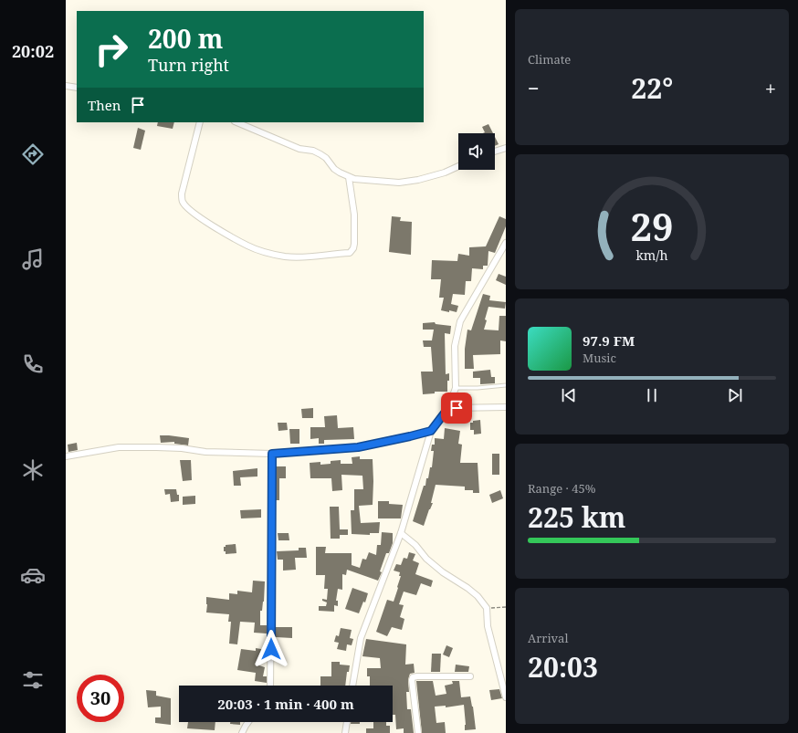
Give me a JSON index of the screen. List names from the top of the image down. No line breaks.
{"page":{"tabs":"20:02","tile":["Climate",["Range · 45%","225 km"],["Arrival","20:03"]],"turn":["200 m","Turn right"],"heat":["−","22°","+"],"then":"Then","song":["97.9 FM","Music"],"limit":"30","trip":"20:03 · 1 min · 400 m","gauge":["29","km/h"]}}
